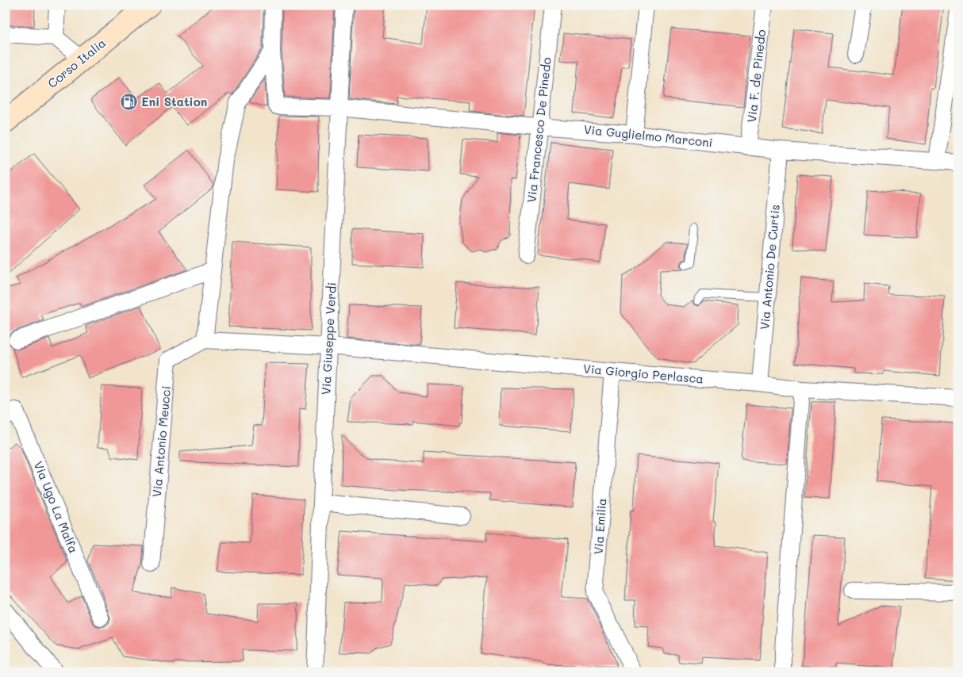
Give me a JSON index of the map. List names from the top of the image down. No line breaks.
{"streets":{"main road":["Corso Italia"],"street":["Via F. de Pinedo","Via Francesco De Pinedo","Via Guglielmo Marconi","Via Antonio De Curtis","Via Giuseppe Verdi","Via Giorgio Perlasca","Via Antonio Meucci","Via Ugo La Malfa","Via Emilia"]},"crossings":[["Via F. de Pinedo","Via Guglielmo Marconi"],["Via Francesco De Pinedo","Via Guglielmo Marconi"],["Via Guglielmo Marconi","Via Antonio De Curtis"],["Via Guglielmo Marconi","Via Giuseppe Verdi"],["Via Antonio De Curtis","Via Giorgio Perlasca"],["Via Giuseppe Verdi","Via Giorgio Perlasca"],["Via Giorgio Perlasca","Via Emilia"]],"places":{"fuel station":["Eni Station"]}}
